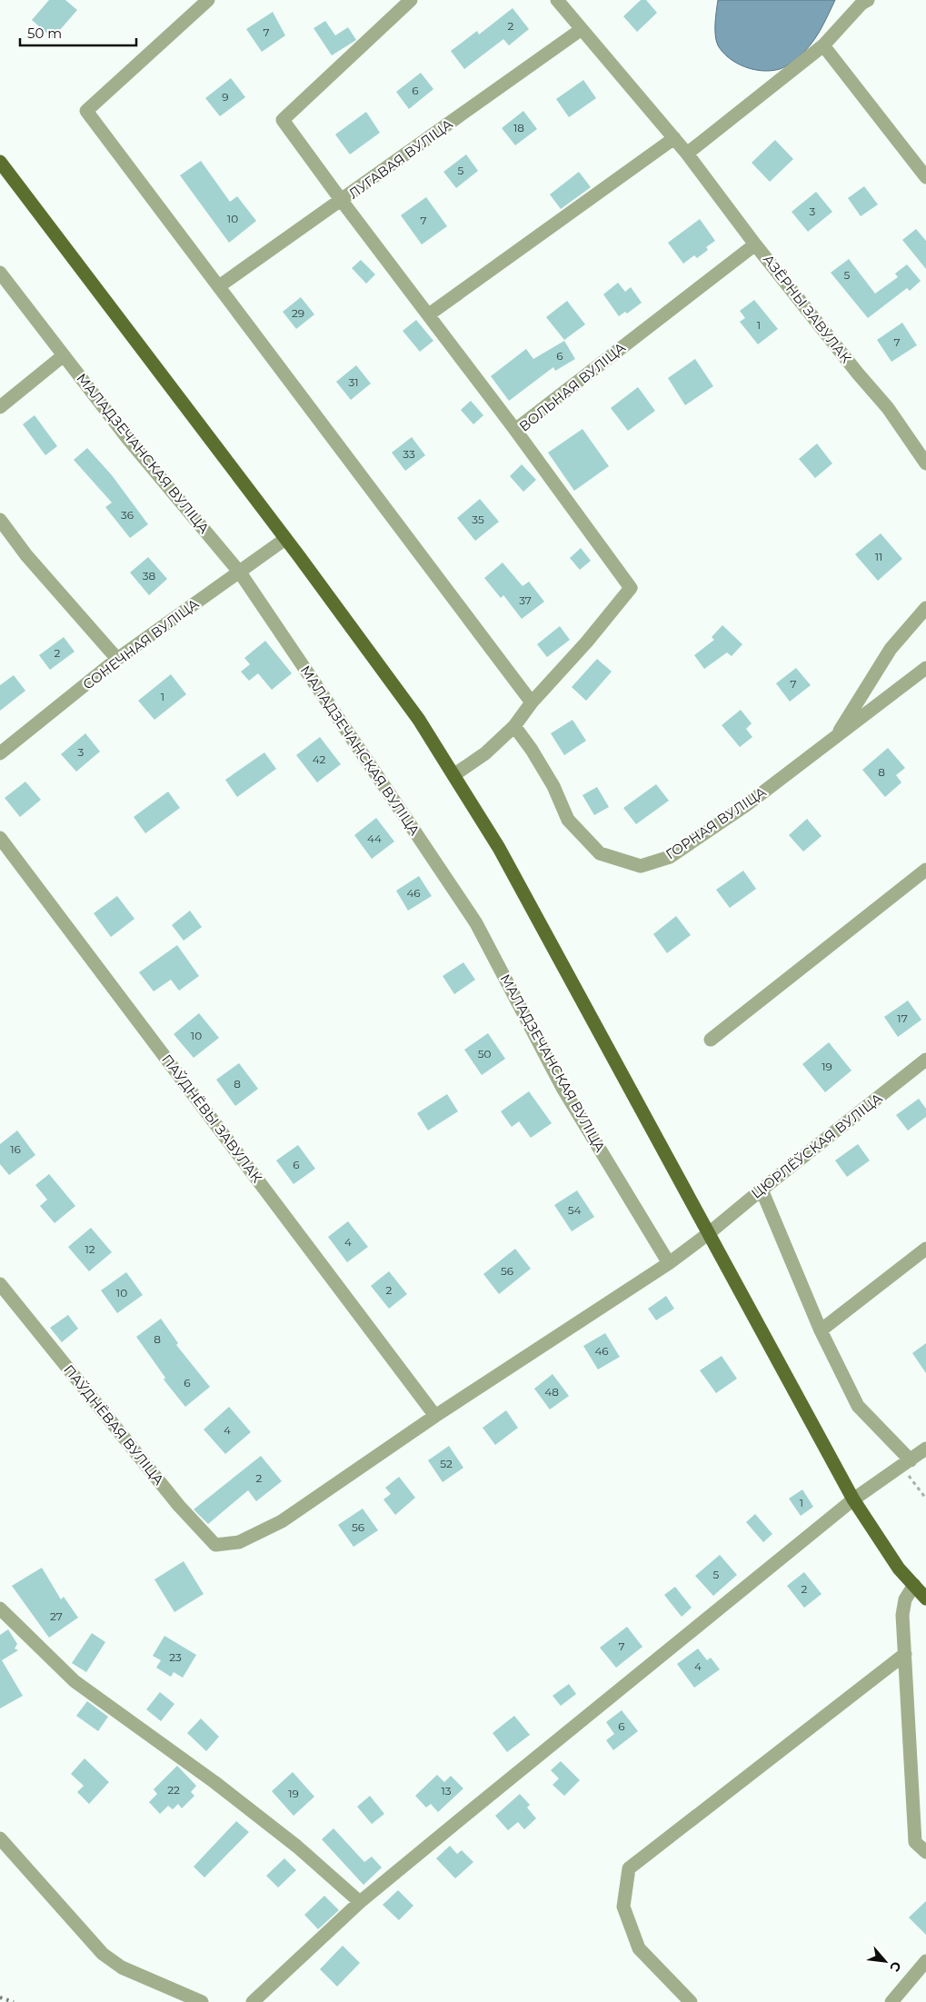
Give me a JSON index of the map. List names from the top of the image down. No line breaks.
{"streets":{"street":["ЛУГАВАЯ ВУЛІЦА","АЗЁРНЫ ЗАВУЛАК","ВОЛЬНАЯ ВУЛІЦА","МАЛАДЗЕЧАНСКАЯ ВУЛІЦА","СОНЕЧНАЯ ВУЛІЦА","ГОРНАЯ ВУЛІЦА","ПАЎДНЁВЫ ЗАВУЛАК","ЦЮРЛЁЎСКАЯ ВУЛІЦА","ПАЎДНЁВАЯ ВУЛІЦА"]},"crossings":[["ЛУГАВАЯ ВУЛІЦА","АЗЁРНЫ ЗАВУЛАК"],["АЗЁРНЫ ЗАВУЛАК","ВОЛЬНАЯ ВУЛІЦА"],["МАЛАДЗЕЧАНСКАЯ ВУЛІЦА","СОНЕЧНАЯ ВУЛІЦА"],["МАЛАДЗЕЧАНСКАЯ ВУЛІЦА","ЦЮРЛЁЎСКАЯ ВУЛІЦА"],["ПАЎДНЁВЫ ЗАВУЛАК","ЦЮРЛЁЎСКАЯ ВУЛІЦА"],["ЦЮРЛЁЎСКАЯ ВУЛІЦА","ПАЎДНЁВАЯ ВУЛІЦА"]],"house_numbers":["2","7","6","9","18","5","3","10","7","5","29","1","7","6","31","33","36","35","11","38","37","2","7","1","3","42","8","44","46","17","10","50","19","8","16","6","54","4","12","56","2","10","8","46","6","48","4","52","2","1","56","5","2","27","7","23","4","6","22","13","19"],"scale_bar":"50 m","north":"bottom right"}
